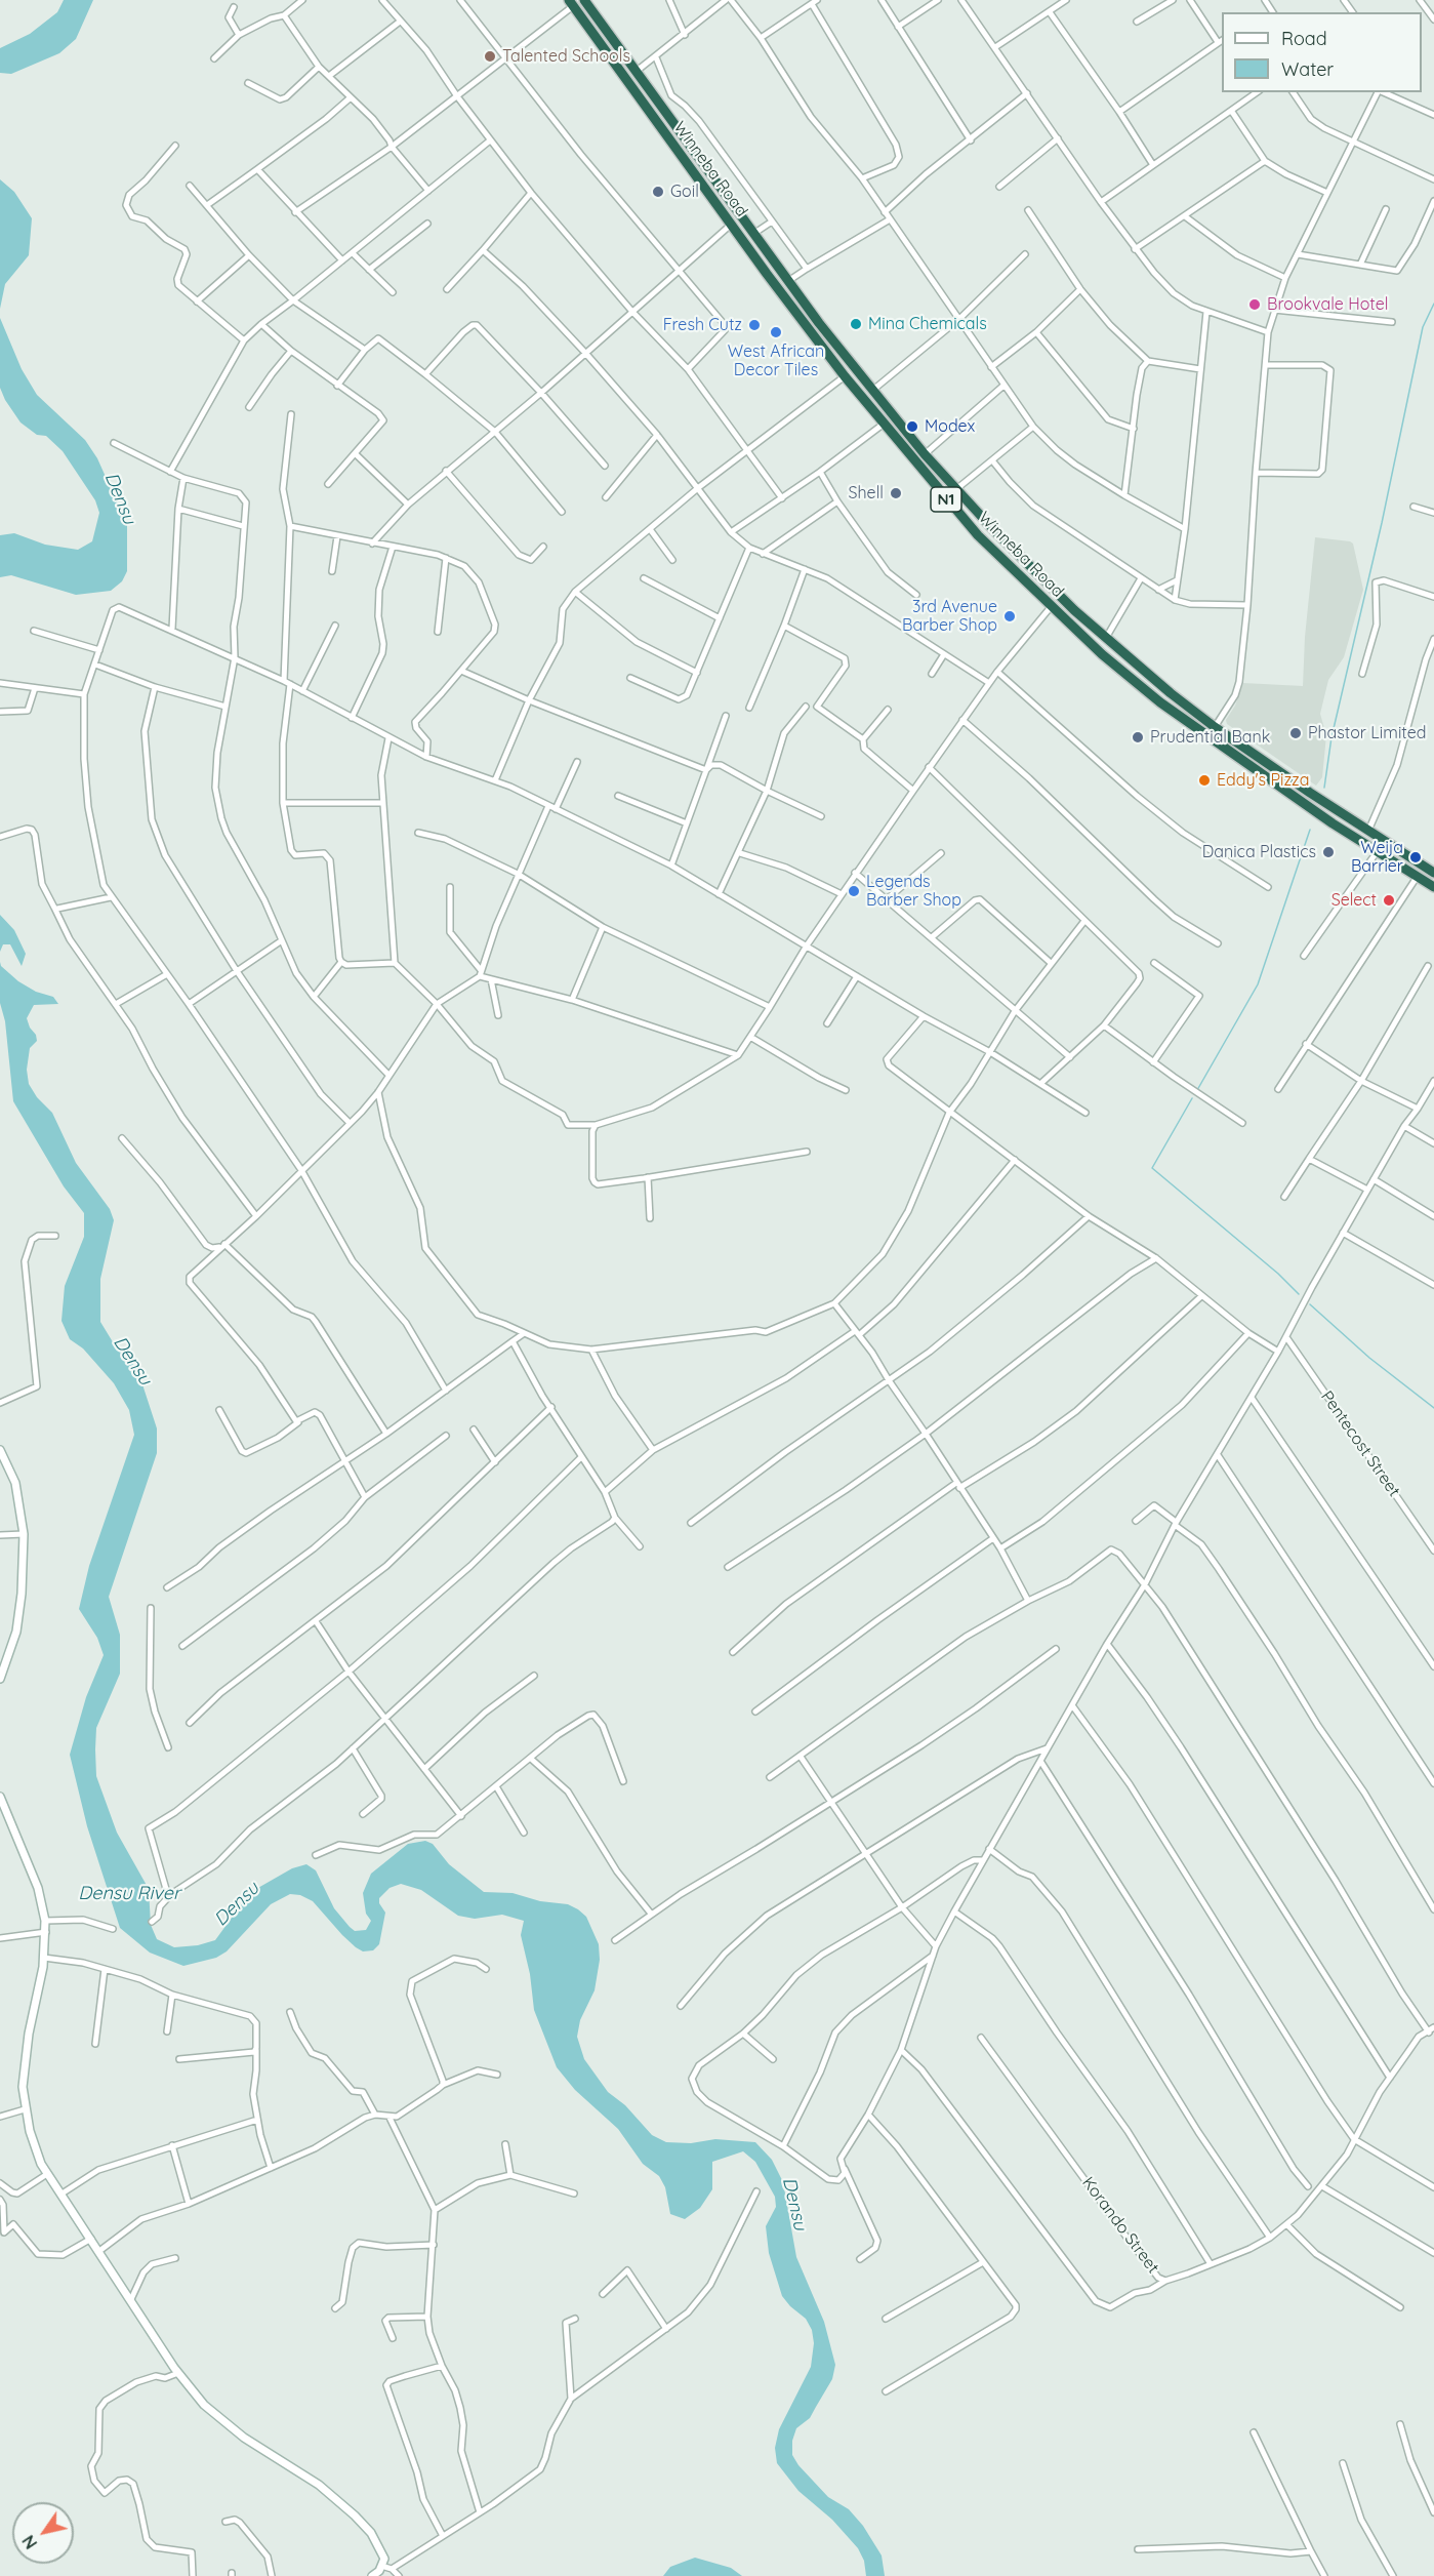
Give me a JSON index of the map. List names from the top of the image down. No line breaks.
{"streets":{"highway":["Winneba Road","N1"],"street":["Pentecost Street","Korando Street"]},"water":["Densu","Densu River"],"places":["Talented Schools","Goil","Brookvale Hotel","Mina Chemicals","Fresh Cutz","West African Decor Tiles","Modex","Shell","3rd Avenue Barber Shop","Phastor Limited","Prudential Bank","Eddy's Pizza","Danica Plastics","Weija Barrier","Legends Barber Shop","Select"],"legend":["Road","Water"],"north":"bottom left"}
